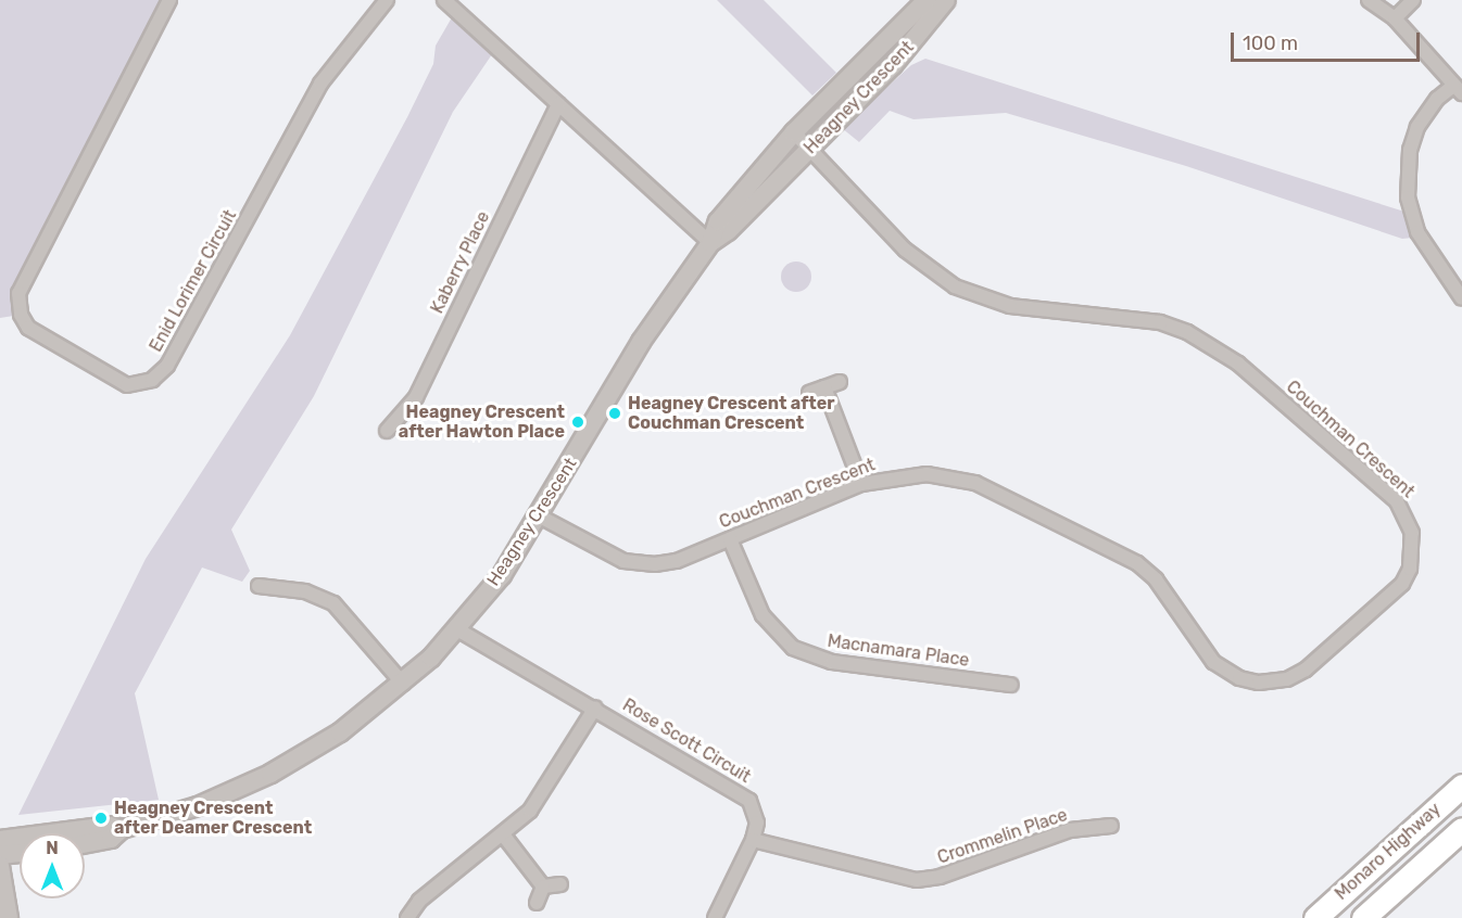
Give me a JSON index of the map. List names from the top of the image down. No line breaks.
{"streets":{"highway":["Monaro Highway"],"street":["Heagney Crescent","Kaberry Place","Enid Lorimer Circuit","Couchman Crescent","Macnamara Place","Rose Scott Circuit","Crommelin Place"]},"crossings":[["Heagney Crescent","Couchman Crescent"],["Heagney Crescent","Rose Scott Circuit"],["Couchman Crescent","Macnamara Place"],["Rose Scott Circuit","Crommelin Place"]],"places":["Heagney Crescent after Couchman Crescent","Heagney Crescent after Hawton Place","Heagney Crescent after Deamer Crescent"],"scale_bar":"100 m","north":"top"}
